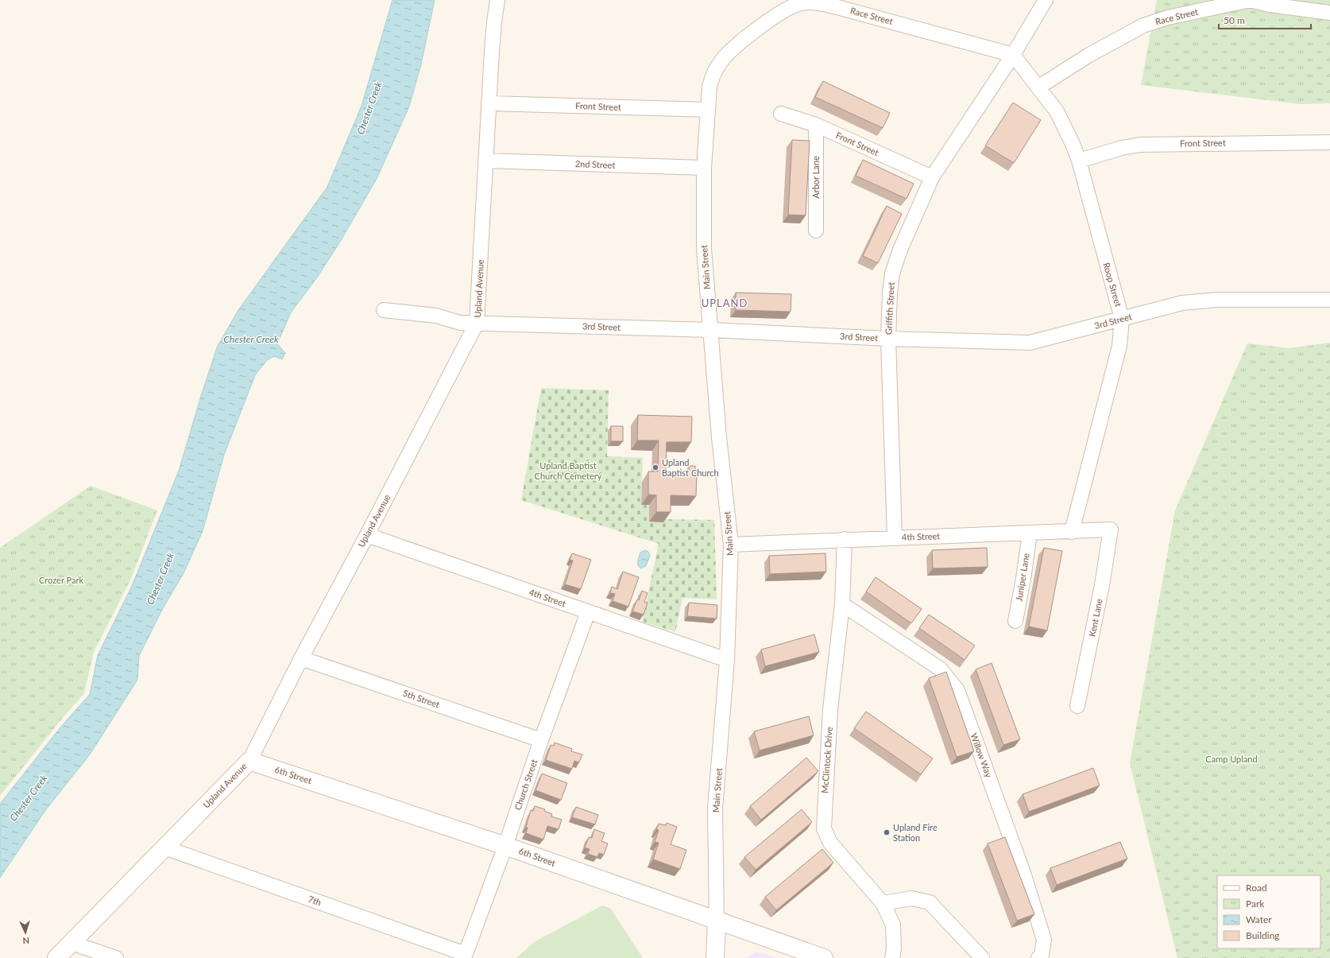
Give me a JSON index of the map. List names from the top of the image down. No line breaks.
{"streets":{"street":["Race Street","Front Street","2nd Street","Arbor Lane","Main Street","Roop Street","Upland Avenue","Griffith Street","3rd Street","4th Street","Juniper Lane","Kent Lane","5th Street","Willow Way","McClintock Drive","6th Street","Church Street","7th"]},"crossings":[["Race Street","Front Street"],["Race Street","Main Street"],["Race Street","Roop Street"],["Race Street","Griffith Street"],["Front Street","Arbor Lane"],["Front Street","Main Street"],["Front Street","Roop Street"],["Front Street","Upland Avenue"],["Front Street","Griffith Street"],["2nd Street","Main Street"],["2nd Street","Upland Avenue"],["Main Street","3rd Street"],["Main Street","4th Street"],["Main Street","6th Street"],["Roop Street","Griffith Street"],["Roop Street","3rd Street"],["Roop Street","4th Street"],["Upland Avenue","3rd Street"],["Upland Avenue","4th Street"],["Upland Avenue","5th Street"],["Upland Avenue","6th Street"],["Upland Avenue","7th"],["Griffith Street","3rd Street"],["Griffith Street","4th Street"],["4th Street","Juniper Lane"],["4th Street","Kent Lane"],["4th Street","McClintock Drive"],["4th Street","Church Street"],["5th Street","Church Street"],["Willow Way","McClintock Drive"],["6th Street","Church Street"],["Church Street","7th"]],"districts":["UPLAND"],"water":["Chester Creek"],"parks":["Upland Baptist Church Cemetery","Crozer Park","Camp Upland"],"places":["Upland Baptist Church","Upland Fire Station"],"legend":["Road","Park","Water","Building"],"scale_bar":"50 m","north":"bottom"}
